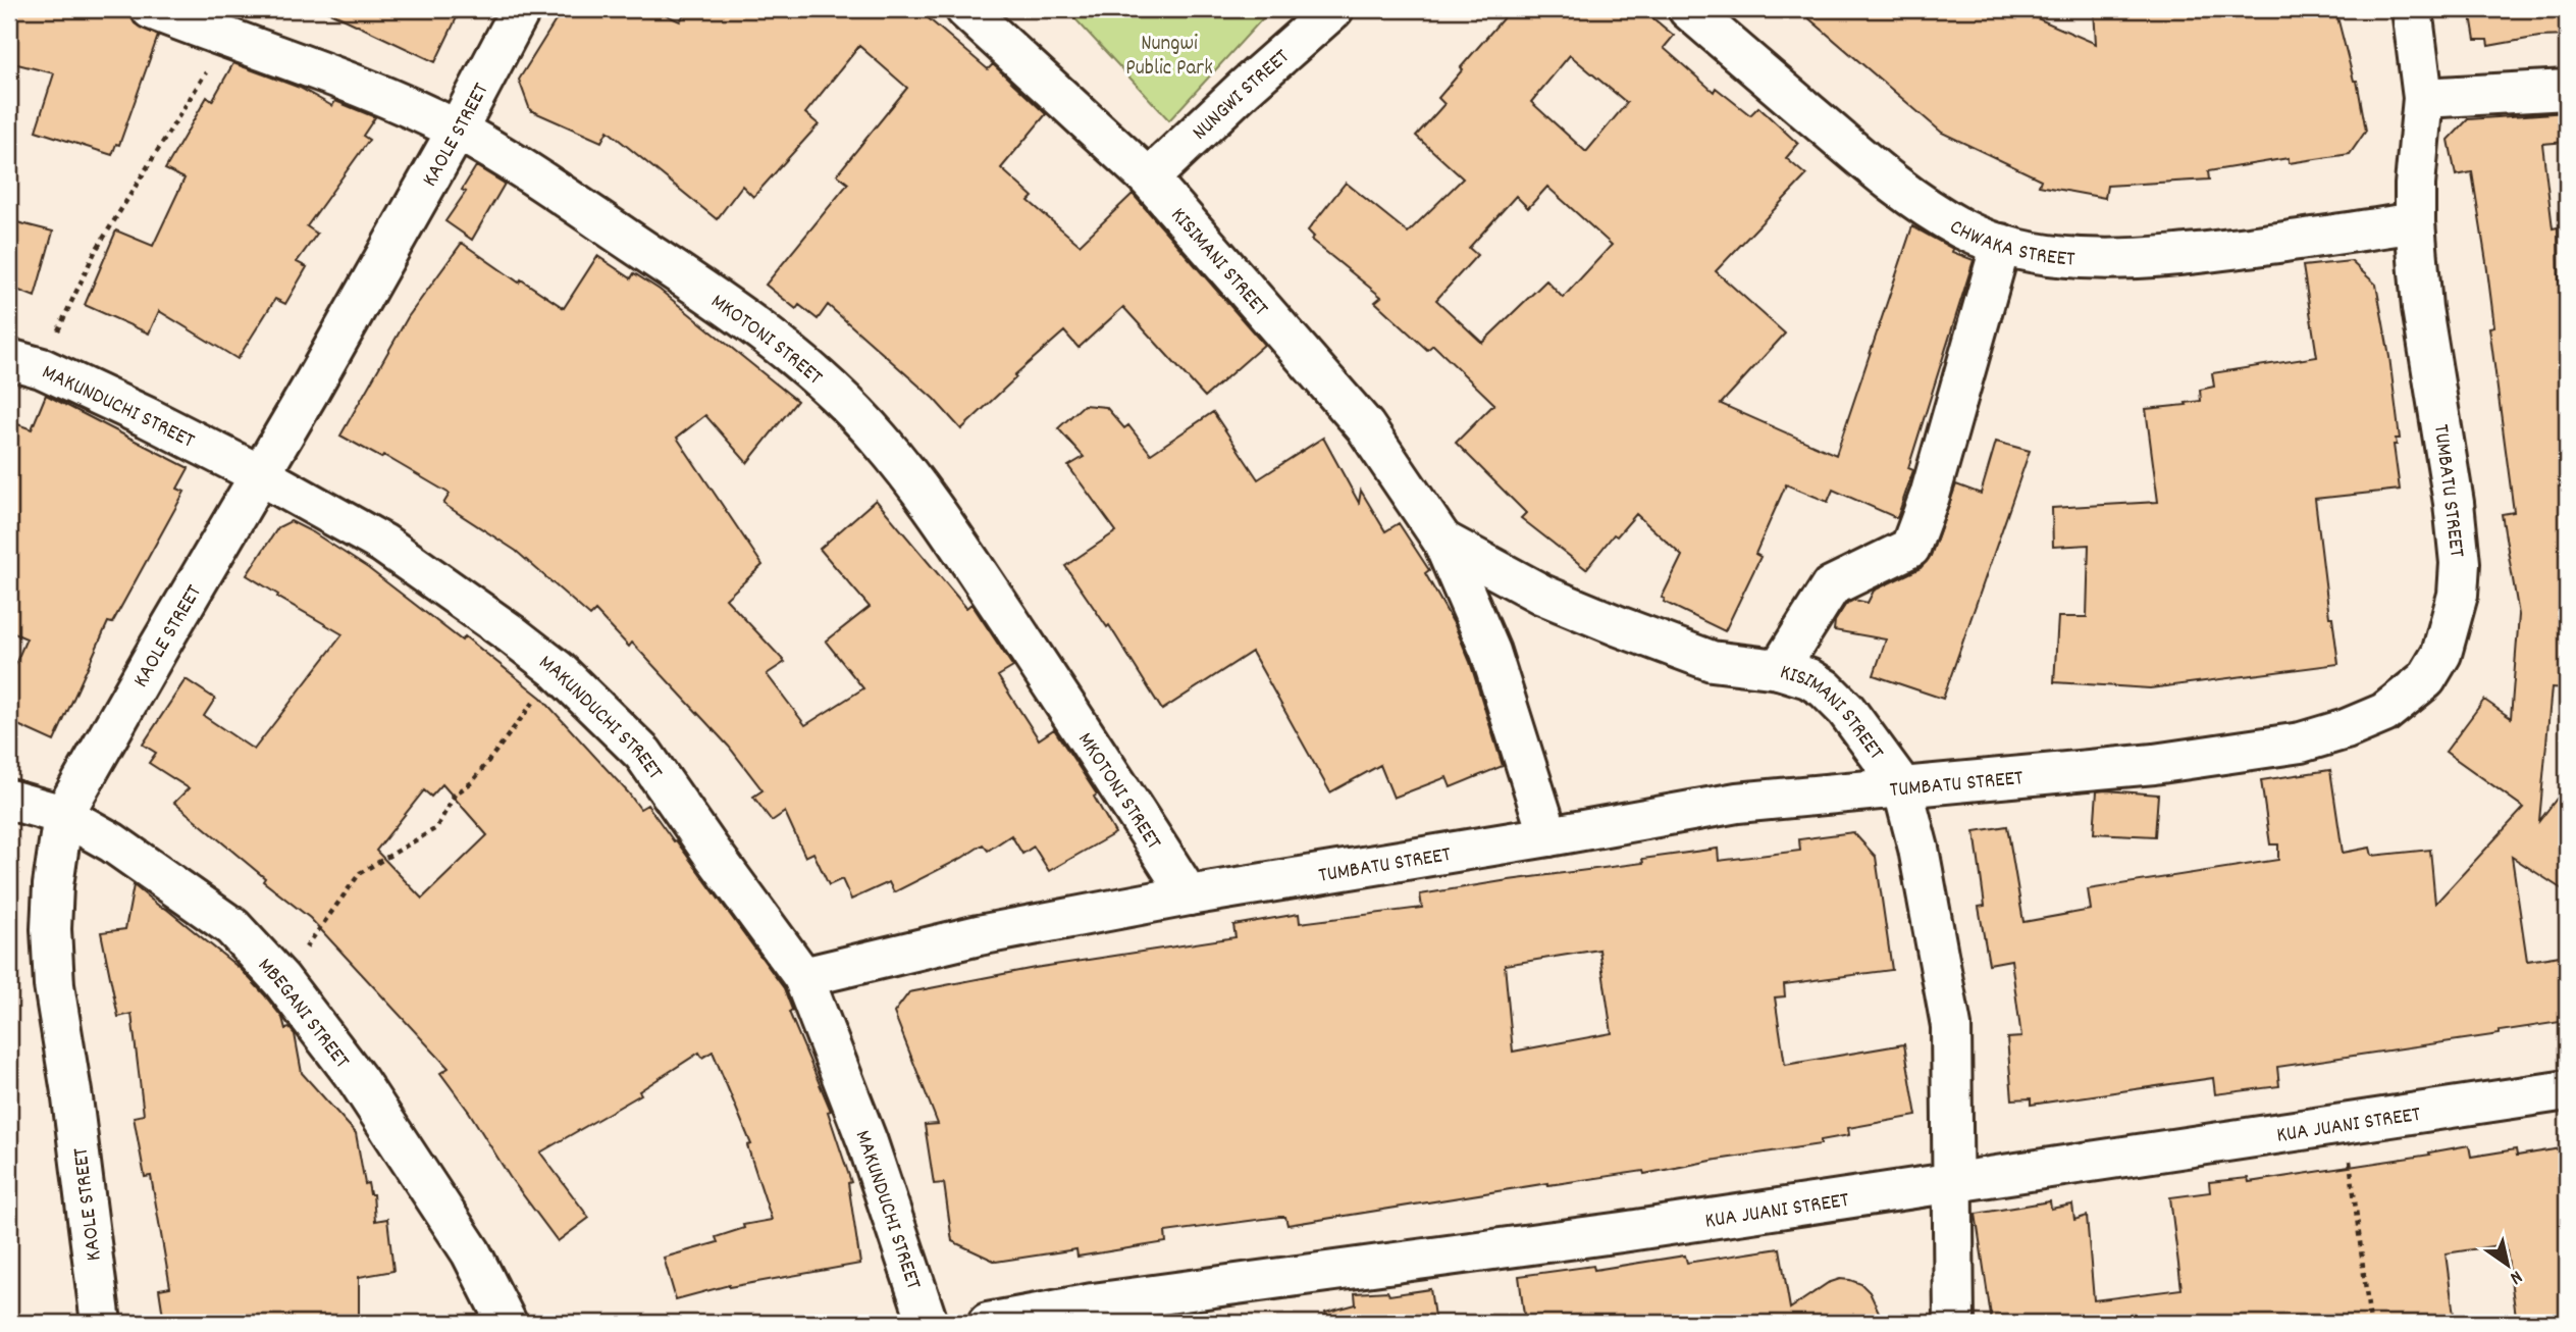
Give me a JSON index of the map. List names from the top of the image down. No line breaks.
{"streets":{"street":["NUNGWI STREET","KAOLE STREET","CHWAKA STREET","KISIMANI STREET","MKOTONI STREET","MAKUNDUCHI STREET","TUMBATU STREET","MBEGANI STREET","KUA JUANI STREET"]},"crossings":[["NUNGWI STREET","KISIMANI STREET"],["KAOLE STREET","MKOTONI STREET"],["KAOLE STREET","MAKUNDUCHI STREET"],["KAOLE STREET","MBEGANI STREET"],["CHWAKA STREET","TUMBATU STREET"],["KISIMANI STREET","TUMBATU STREET"],["KISIMANI STREET","KUA JUANI STREET"],["MKOTONI STREET","TUMBATU STREET"],["MAKUNDUCHI STREET","TUMBATU STREET"]],"parks":["Nungwi Public Park"],"north":"bottom right"}
